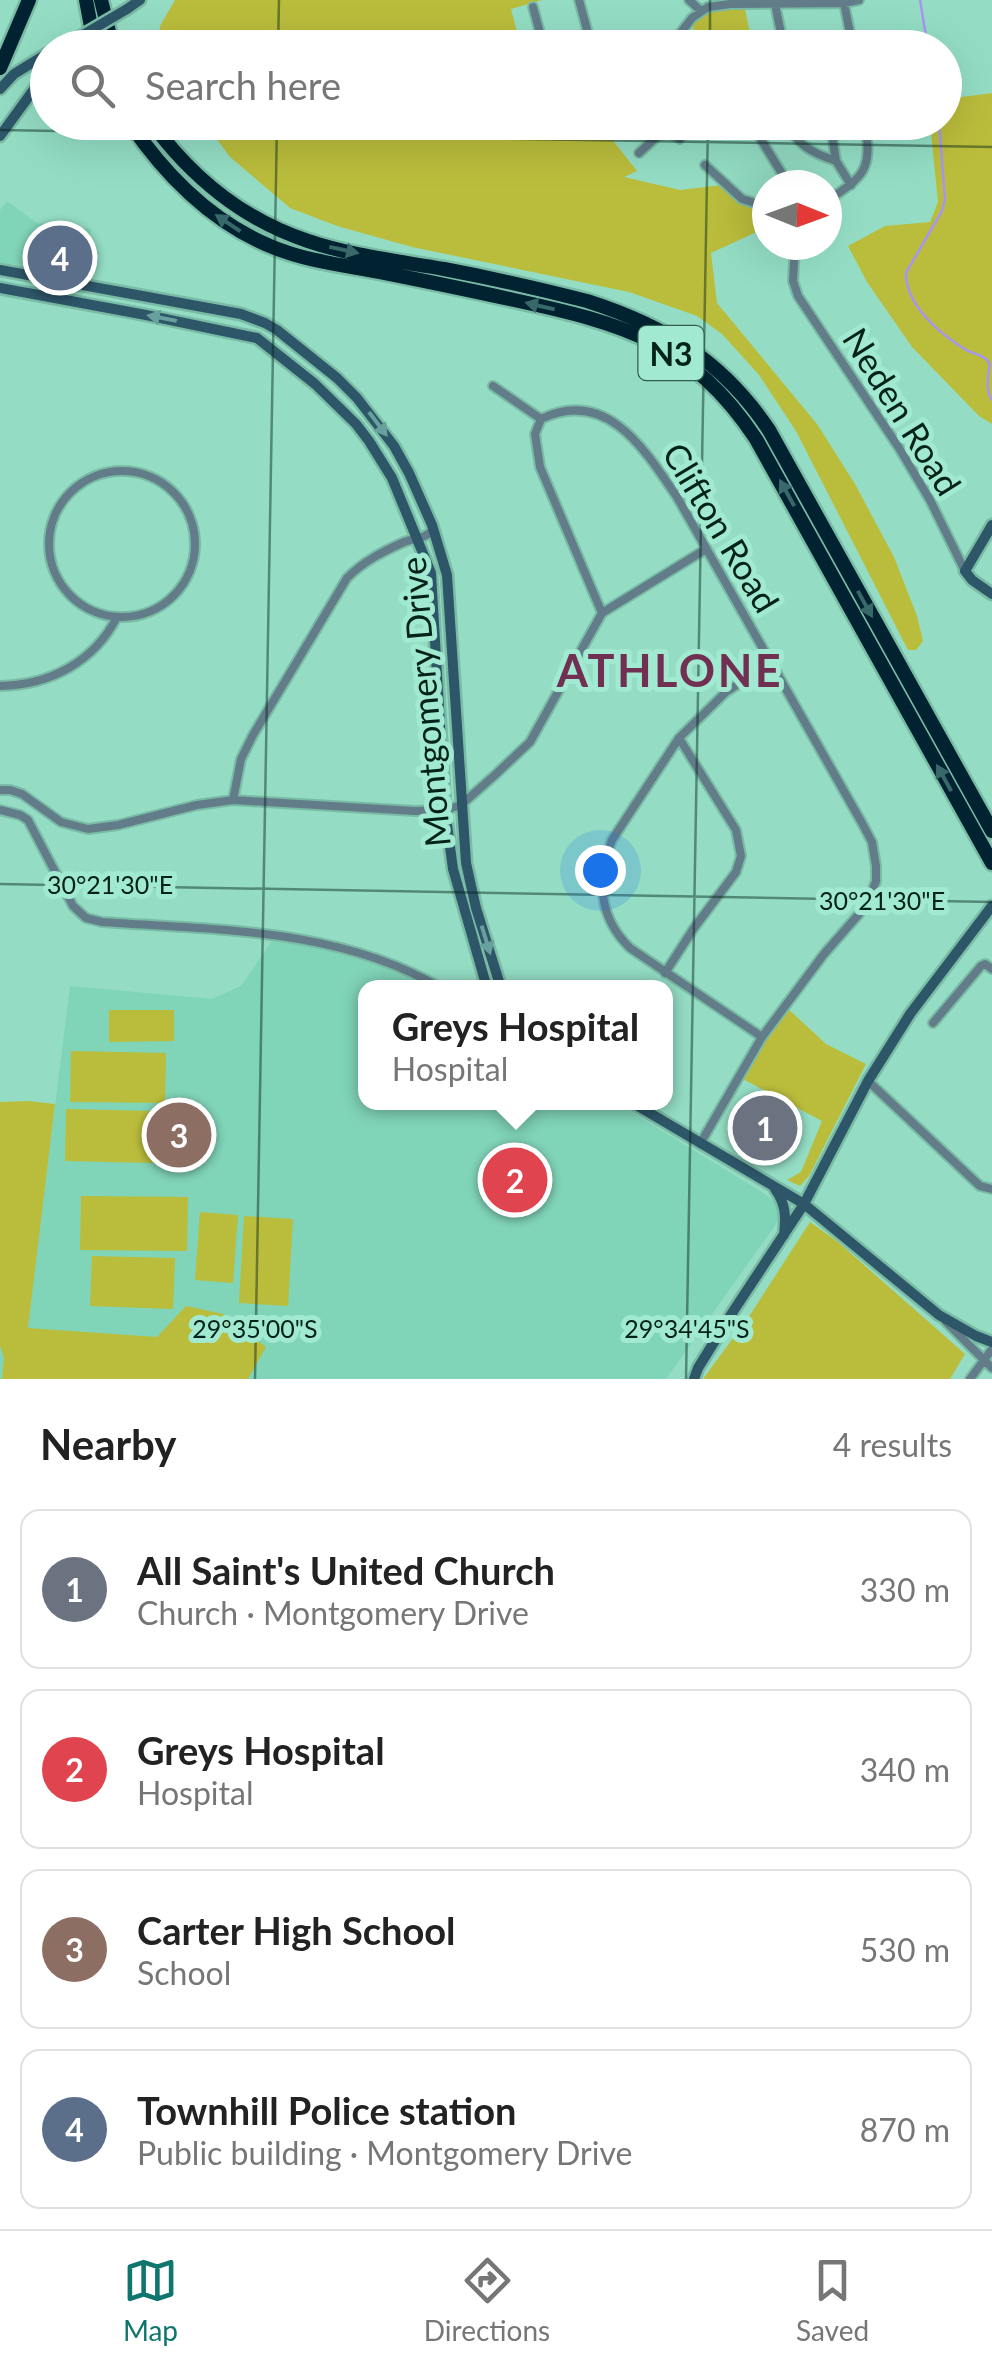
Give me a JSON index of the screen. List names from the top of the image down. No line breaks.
{"streets":{"highway":["N3"],"street":["Neden Road","Clifton Road","Montgomery Drive"]},"districts":["ATHLONE"],"north":"right","page":{"search":"Search here","pins":["4","1","3","2"],"popup":["Greys Hospital","Hospital"],"heading":["Nearby","4 results"],"list":[{"mark":"1","name":"All Saint's United Church","note":"Church · Montgomery Drive","value":"330 m"},{"mark":"2","name":"Greys Hospital","note":"Hospital","value":"340 m"},{"mark":"3","name":"Carter High School","note":"School","value":"530 m"},{"mark":"4","name":"Townhill Police station","note":"Public building · Montgomery Drive","value":"870 m"}],"nav":["Map","Directions","Saved"]},"coordinates":["30°21'30\"E","29°35'00\"S","29°34'45\"S"]}
